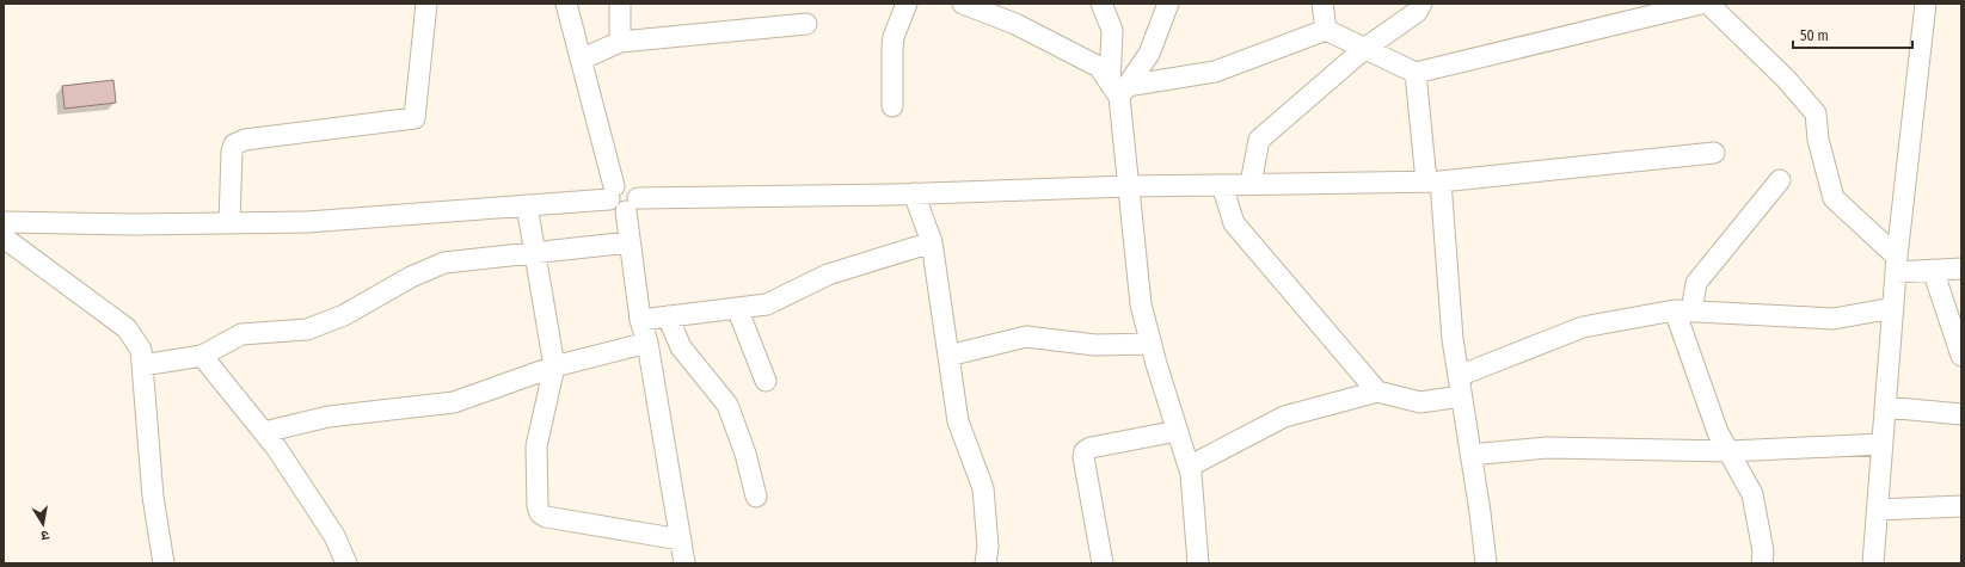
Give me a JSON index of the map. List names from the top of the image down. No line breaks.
{"scale_bar":"50 m","north":"bottom"}
